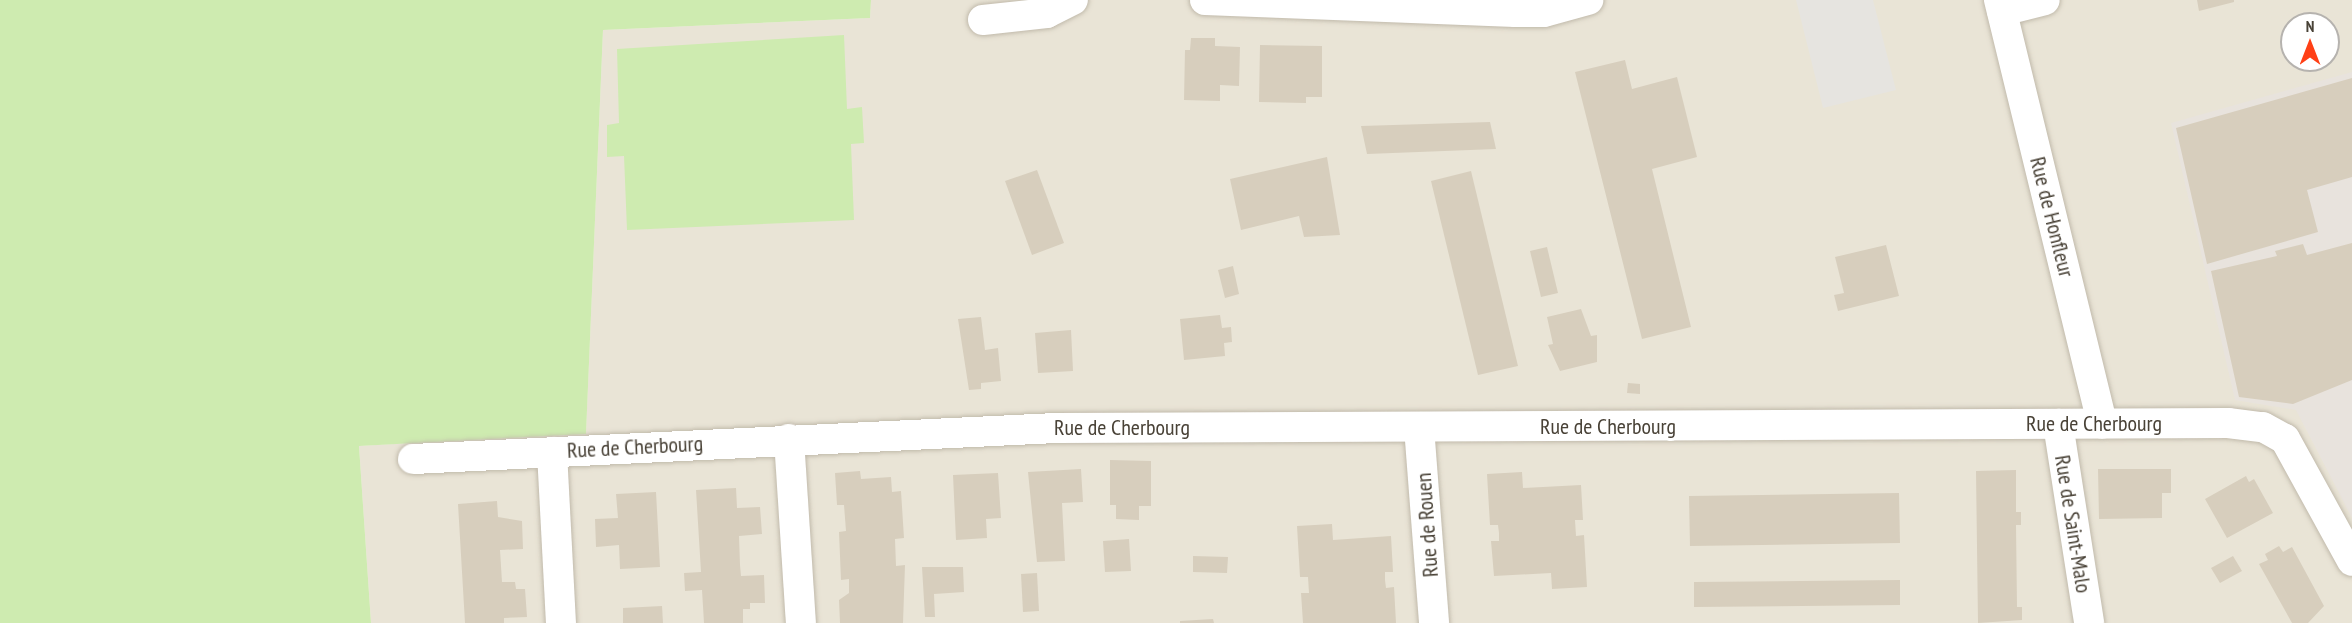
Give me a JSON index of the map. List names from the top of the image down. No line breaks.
{"streets":{"street":["Rue de Honfleur","Rue de Cherbourg","Rue de Saint-Malo","Rue de Rouen"]},"crossings":[["Rue de Honfleur","Rue de Cherbourg"],["Rue de Cherbourg","Rue de Saint-Malo"],["Rue de Cherbourg","Rue de Rouen"]],"north":"top"}
